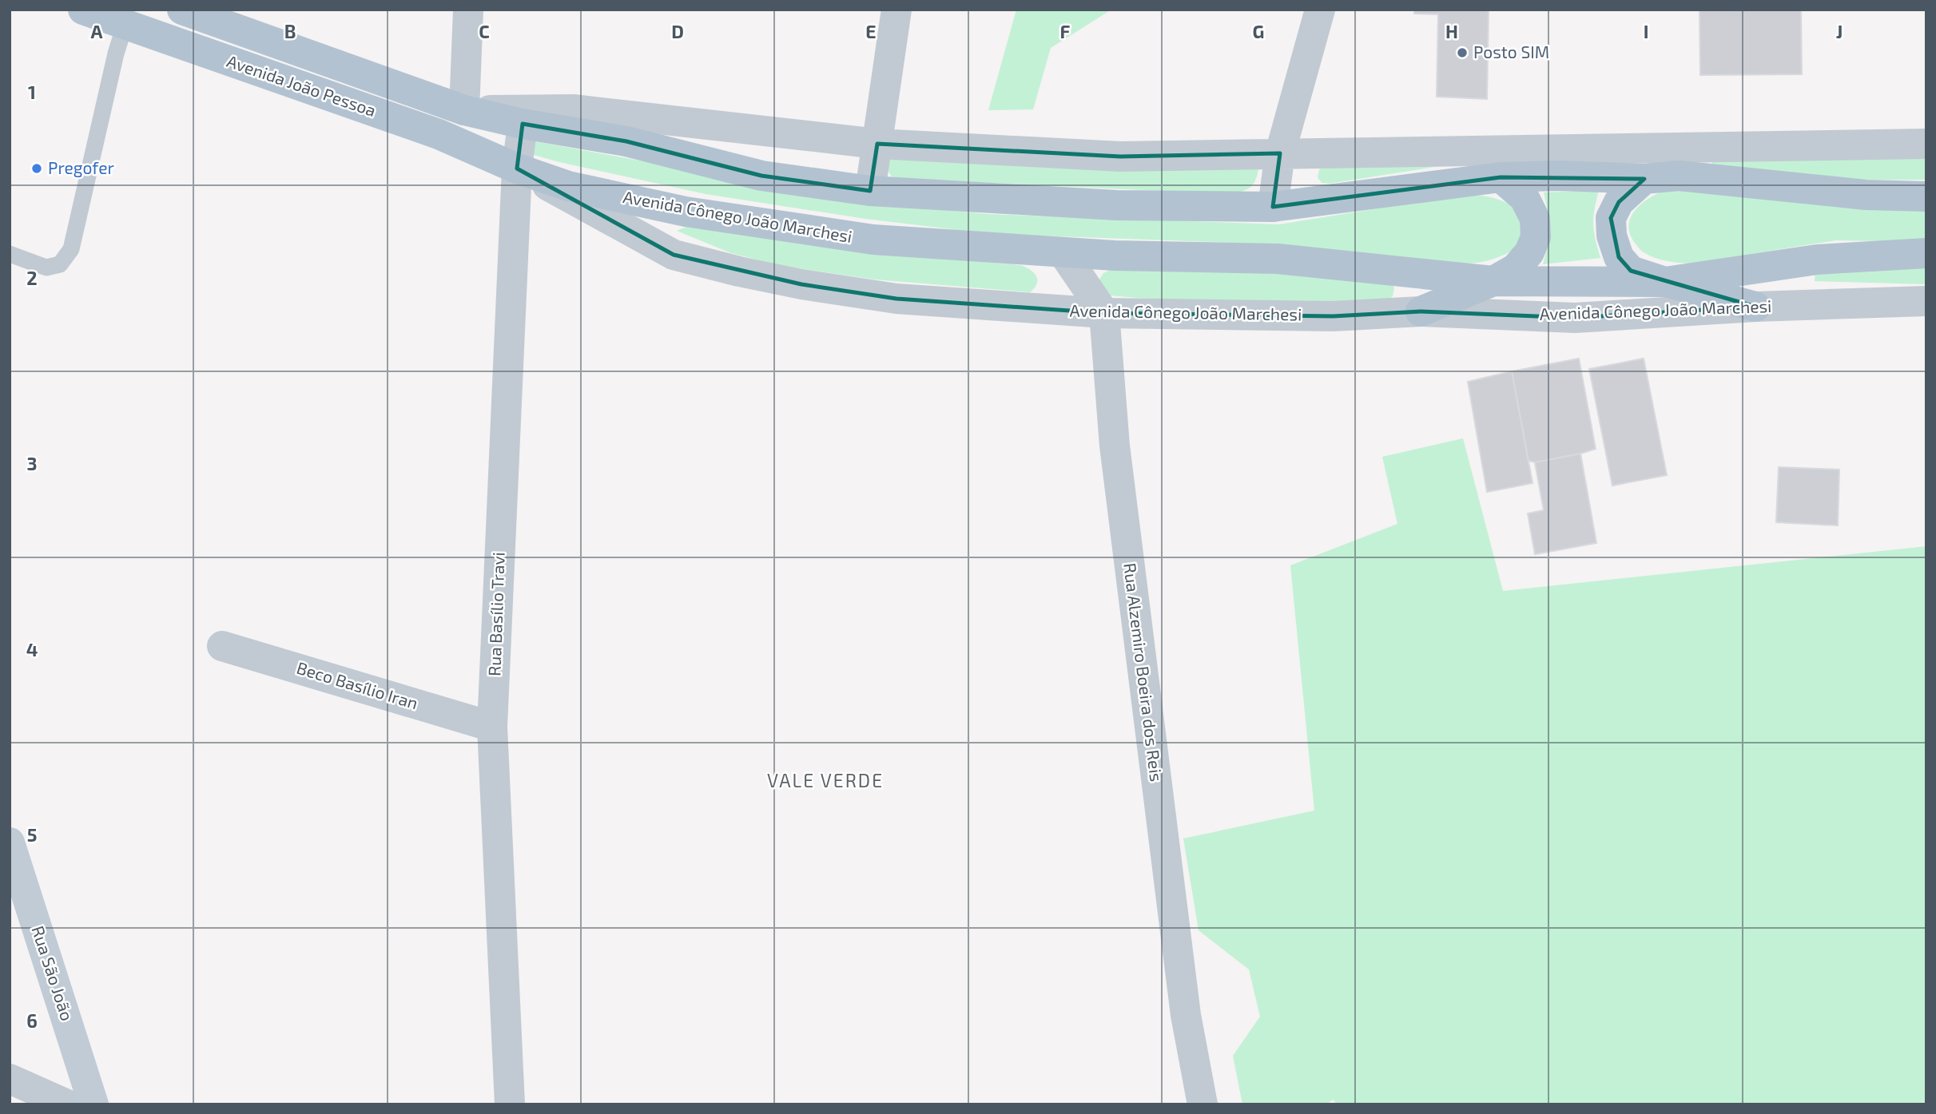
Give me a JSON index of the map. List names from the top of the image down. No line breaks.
{"streets":{"main road":["Avenida João Pessoa","Avenida Cônego João Marchesi","Rua São João"],"street":["Rua Basílio Travi","Rua Alzemiro Boeira dos Reis","Beco Basílio Iran"]},"crossings":[["Avenida João Pessoa","Avenida Cônego João Marchesi"],["Avenida João Pessoa","Rua Basílio Travi"],["Avenida Cônego João Marchesi","Rua Basílio Travi"],["Avenida Cônego João Marchesi","Rua Alzemiro Boeira dos Reis"],["Rua Basílio Travi","Beco Basílio Iran"]],"districts":["VALE VERDE"],"places":["Posto SIM","Pregofer"],"grid":{"columns":["A","B","C","D","E","F","G","H","I","J"],"rows":["1","2","3","4","5","6"]}}
